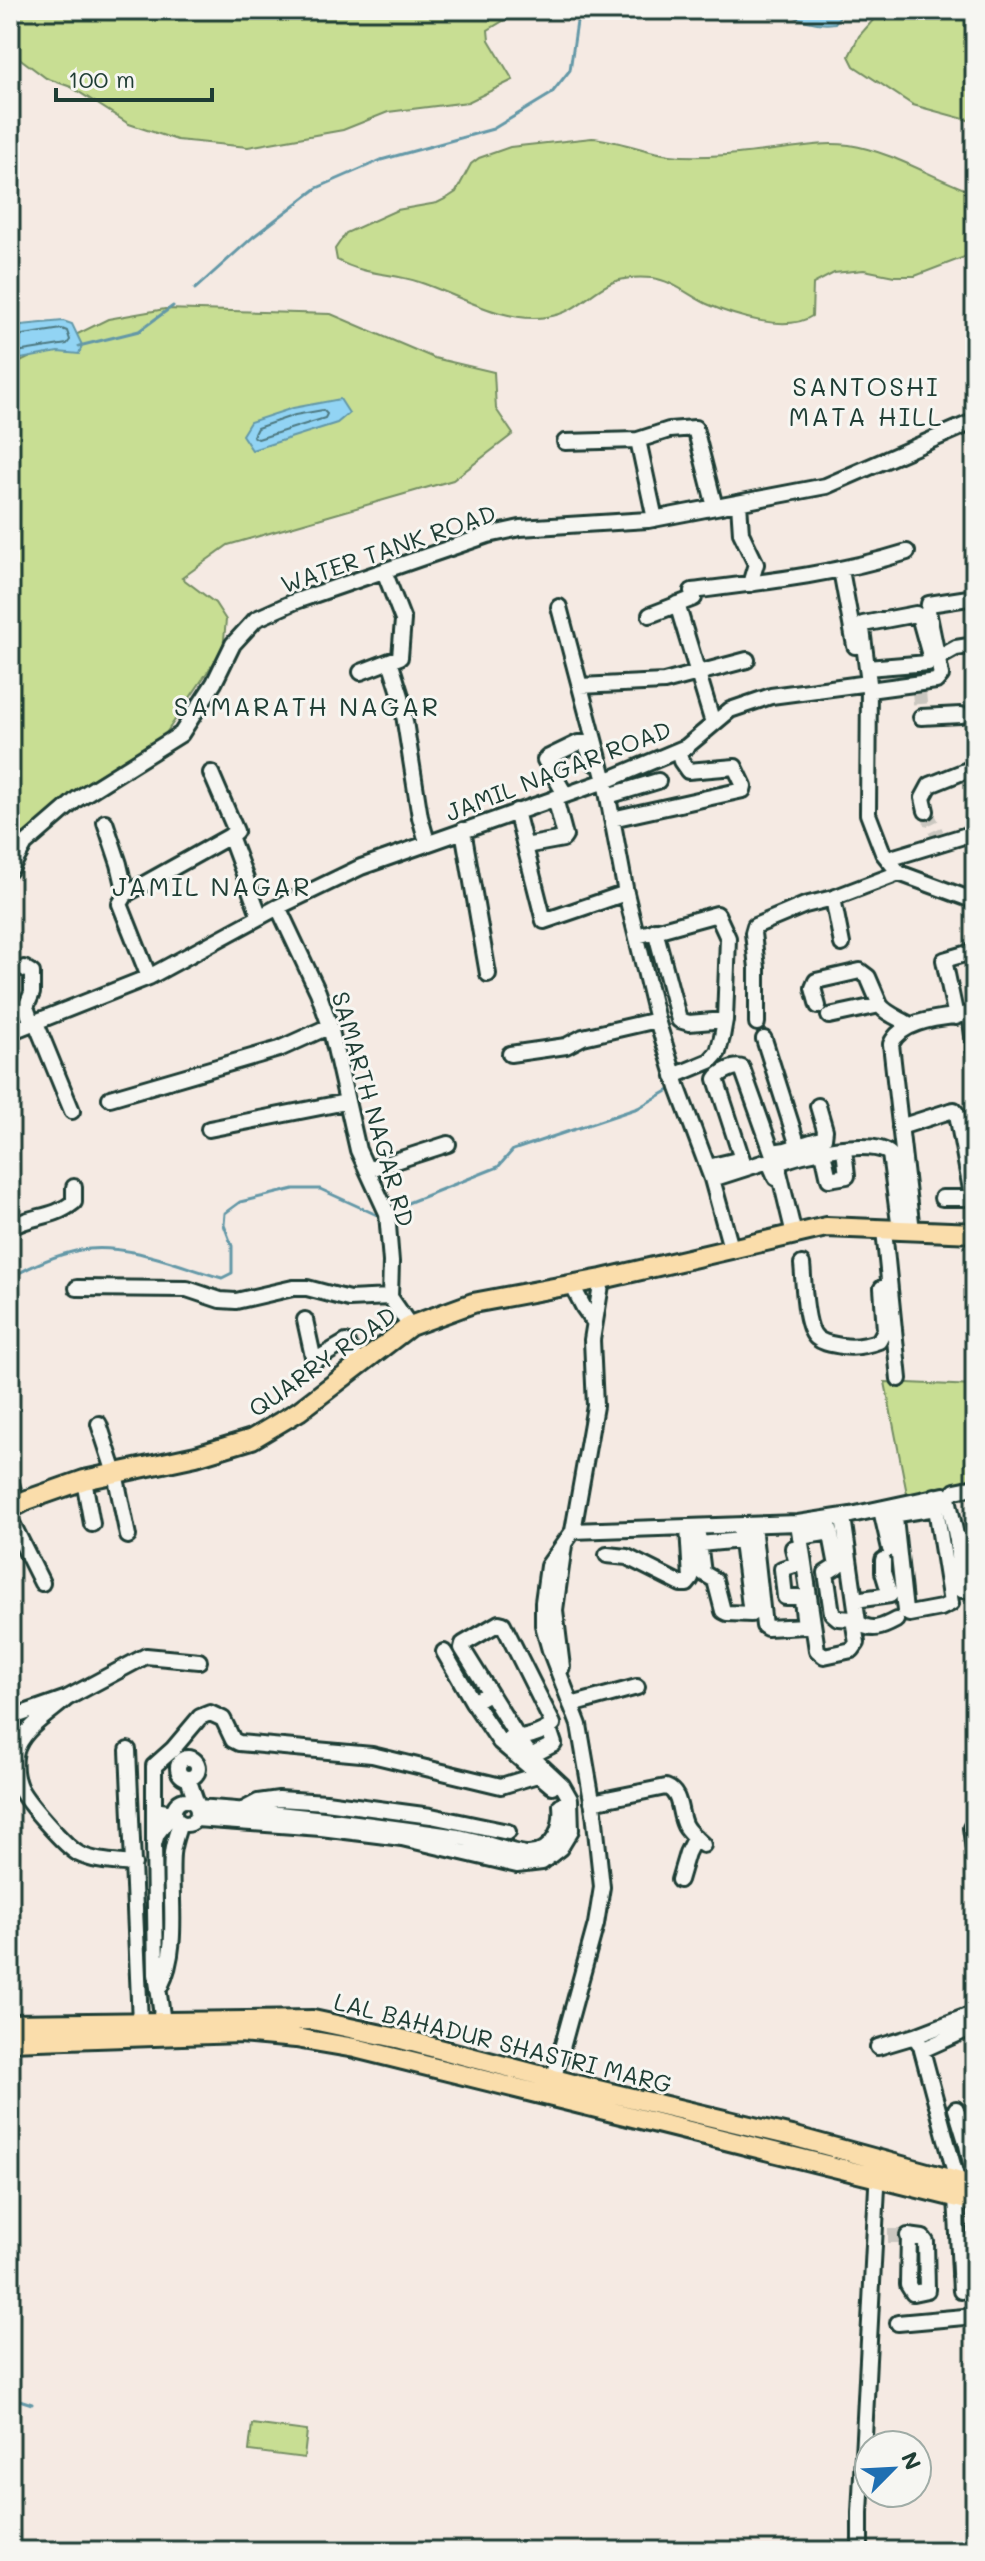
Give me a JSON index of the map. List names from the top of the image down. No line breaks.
{"streets":{"main road":["QUARRY ROAD","LAL BAHADUR SHASTRI MARG"],"street":["WATER TANK ROAD","JAMIL NAGAR ROAD","SAMARTH NAGAR RD"]},"crossings":[["JAMIL NAGAR ROAD","SAMARTH NAGAR RD"]],"districts":["SANTOSHI MATA HILL","SAMARATH NAGAR","JAMIL NAGAR"],"scale_bar":"100 m","north":"top right"}
